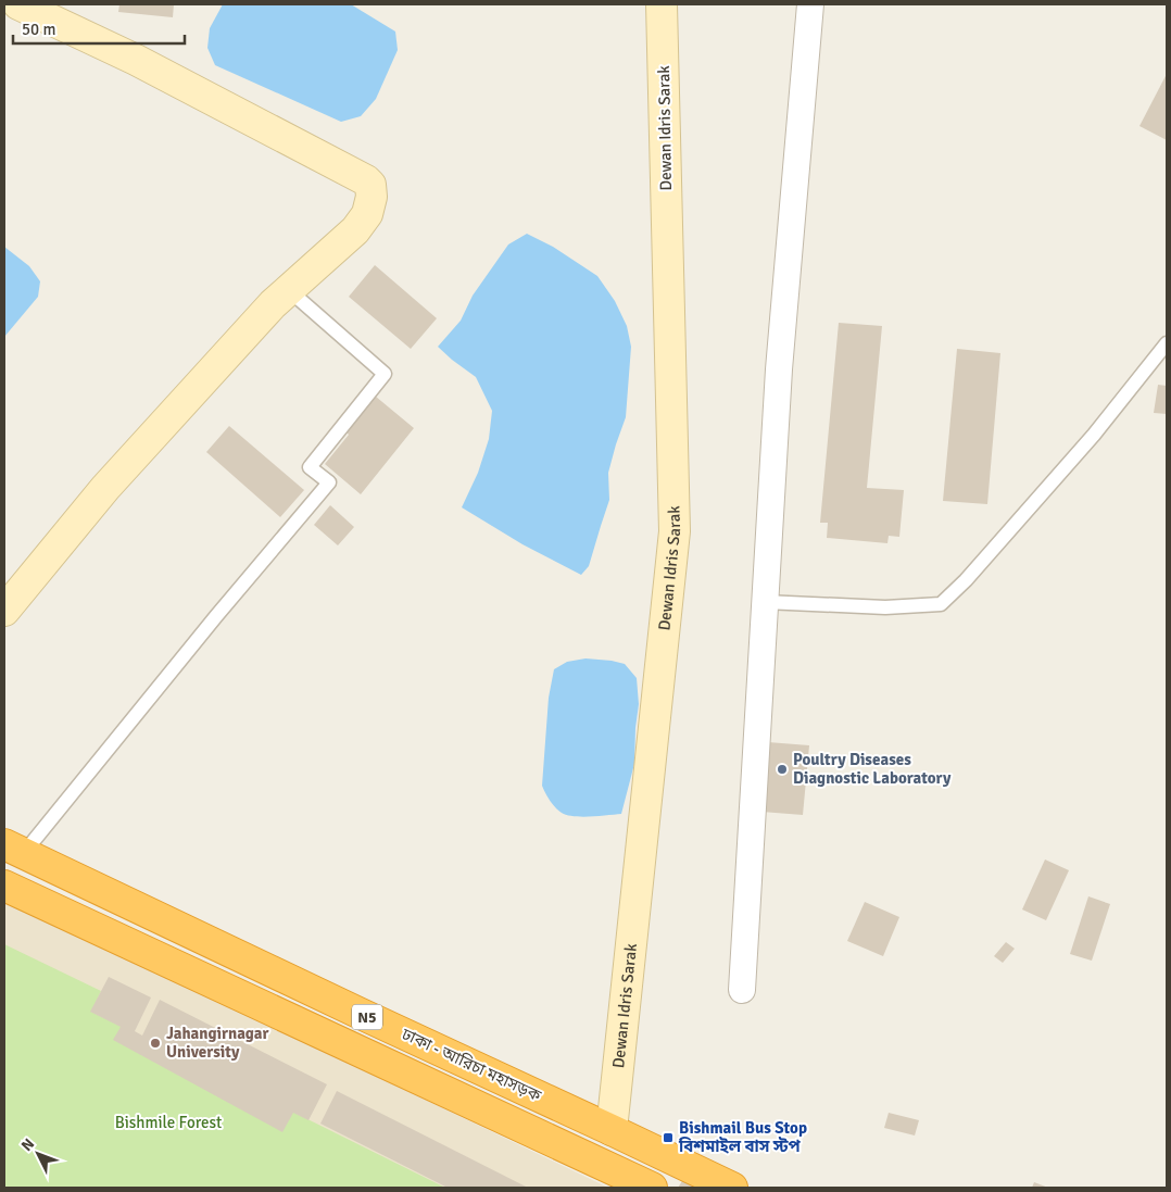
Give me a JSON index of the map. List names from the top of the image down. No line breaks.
{"streets":{"highway":["N5","ঢাকা - আরিচা মহাসড়ক"],"main road":["Dewan Idris Sarak"]},"crossings":[["Dewan Idris Sarak","ঢাকা - আরিচা মহাসড়ক"]],"parks":["Bishmile Forest"],"places":{"other":["Poultry Diseases Diagnostic Laboratory","Jahangirnagar University"],"transit":["Bishmail Bus Stop বিশমাইল বাস স্টপ"]},"scale_bar":"50 m","north":"top left"}
